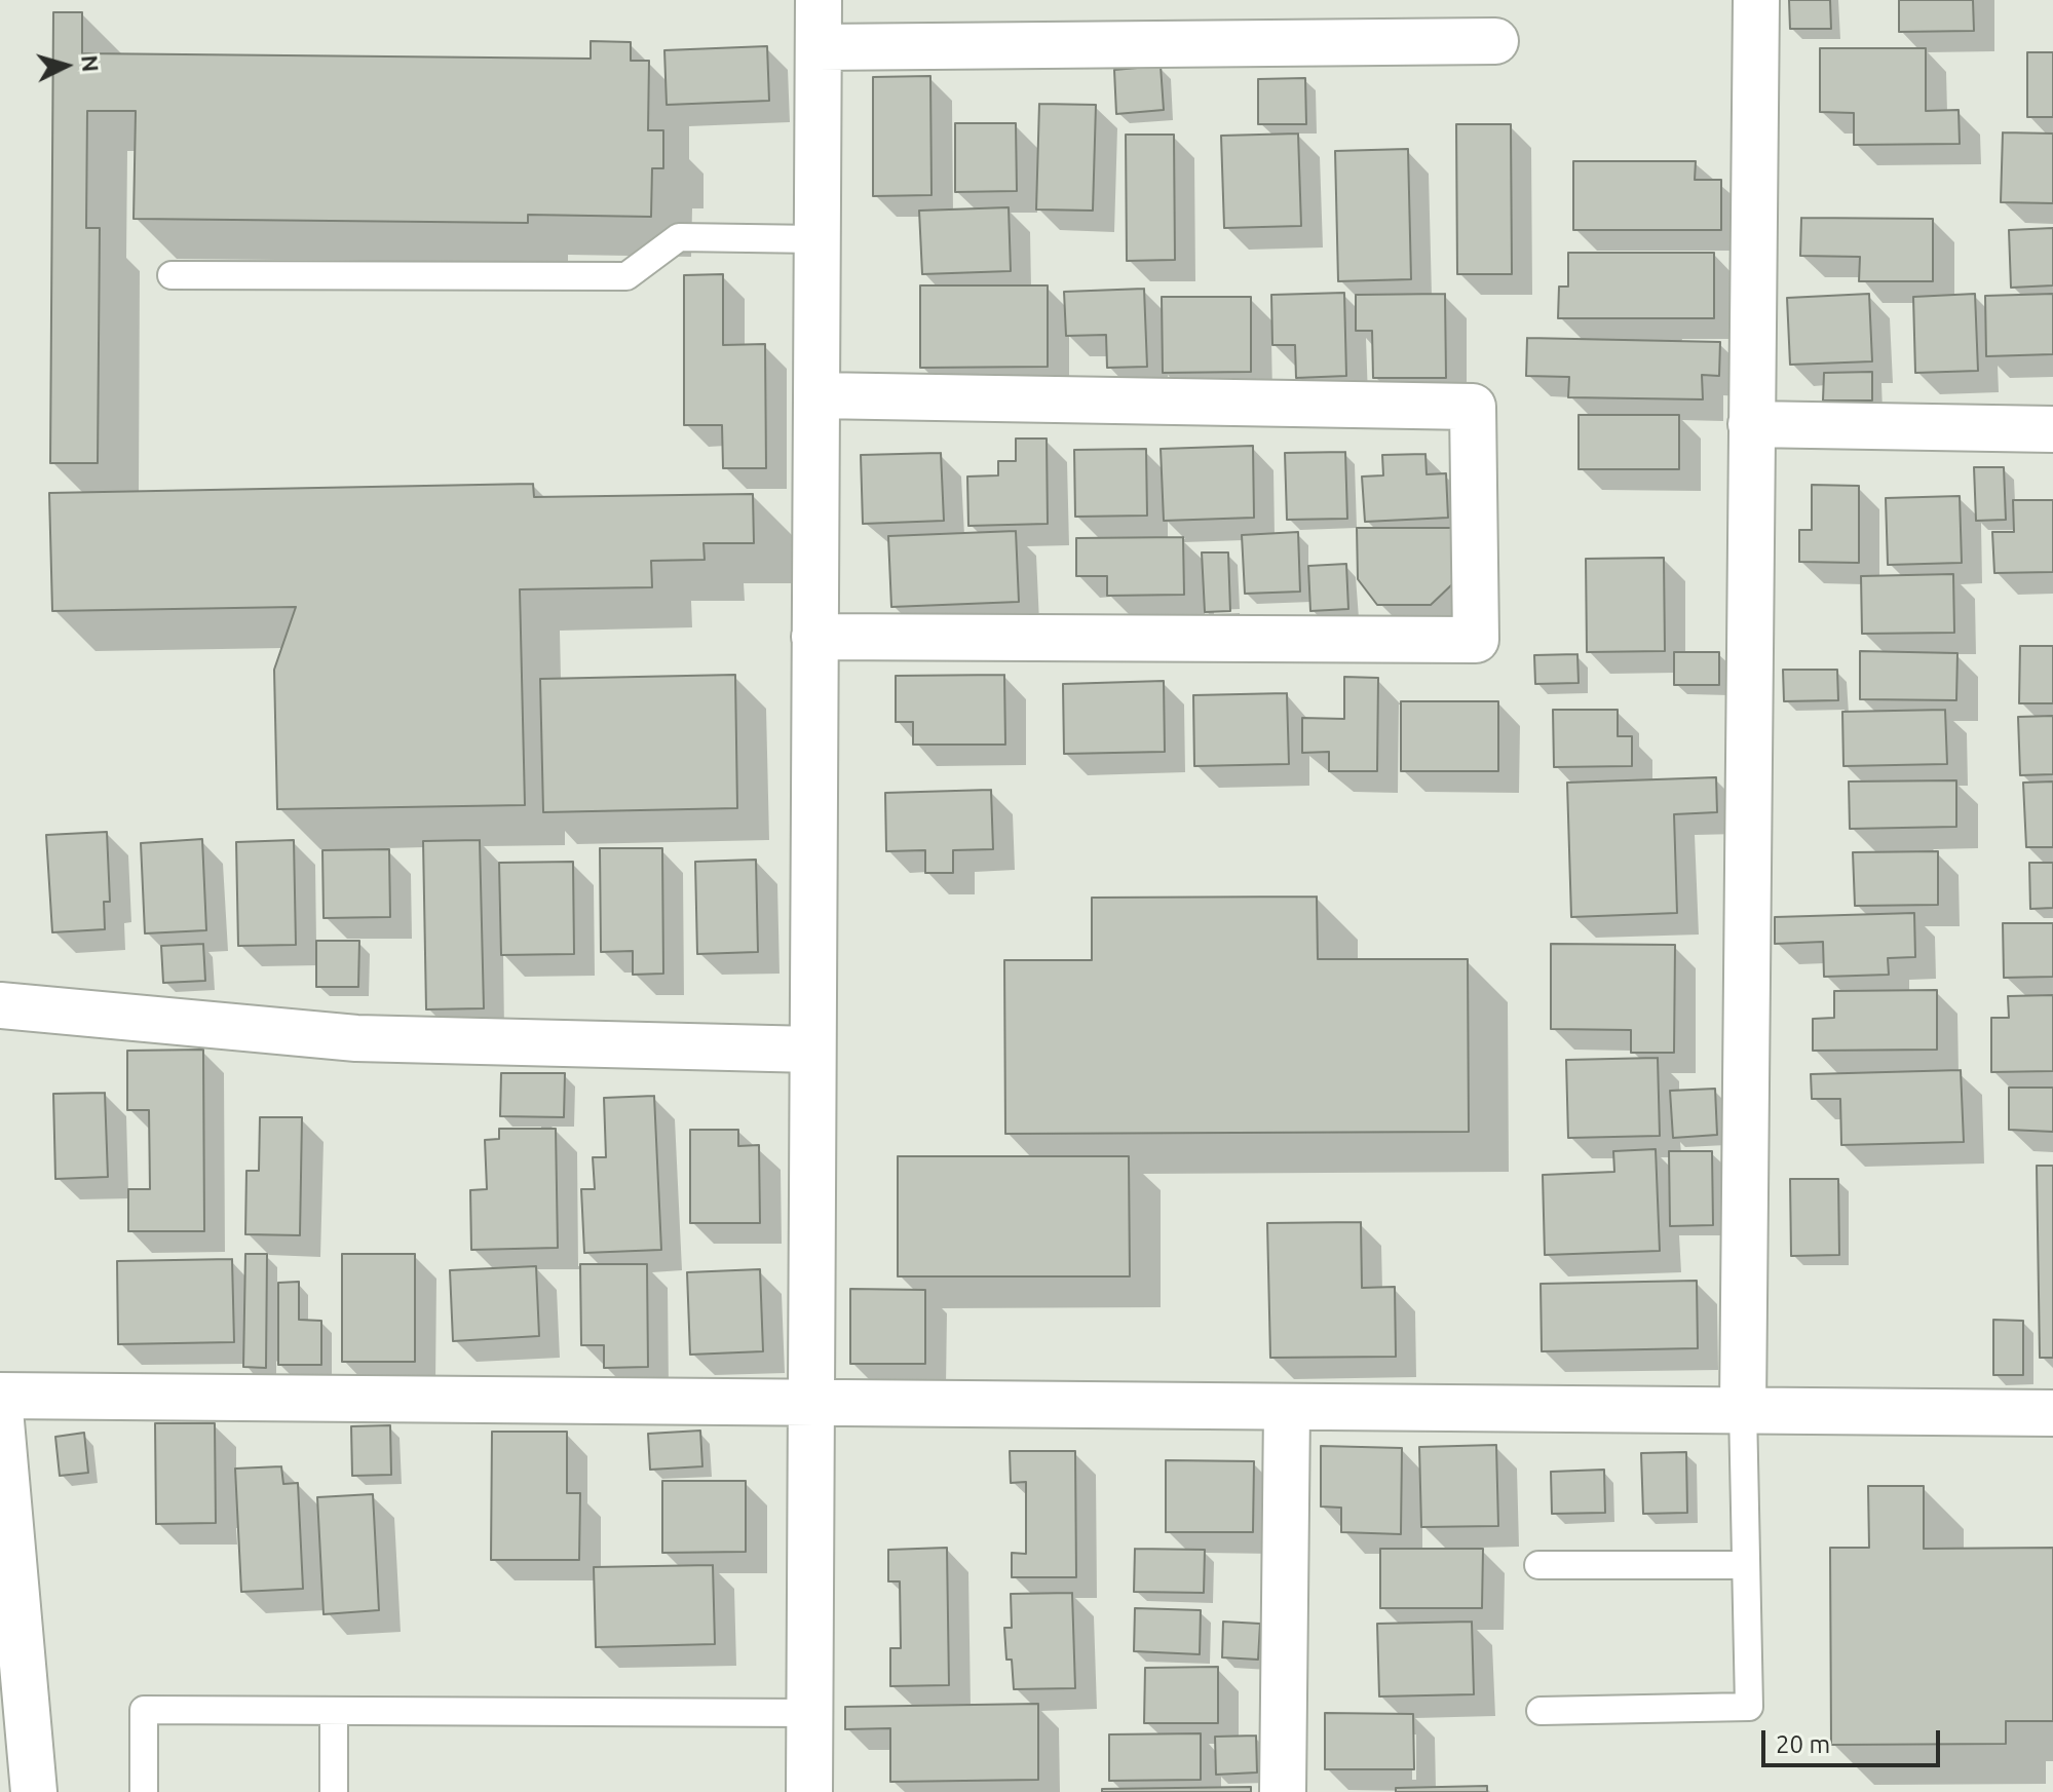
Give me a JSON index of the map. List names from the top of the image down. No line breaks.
{"scale_bar":"20 m","north":"right"}
